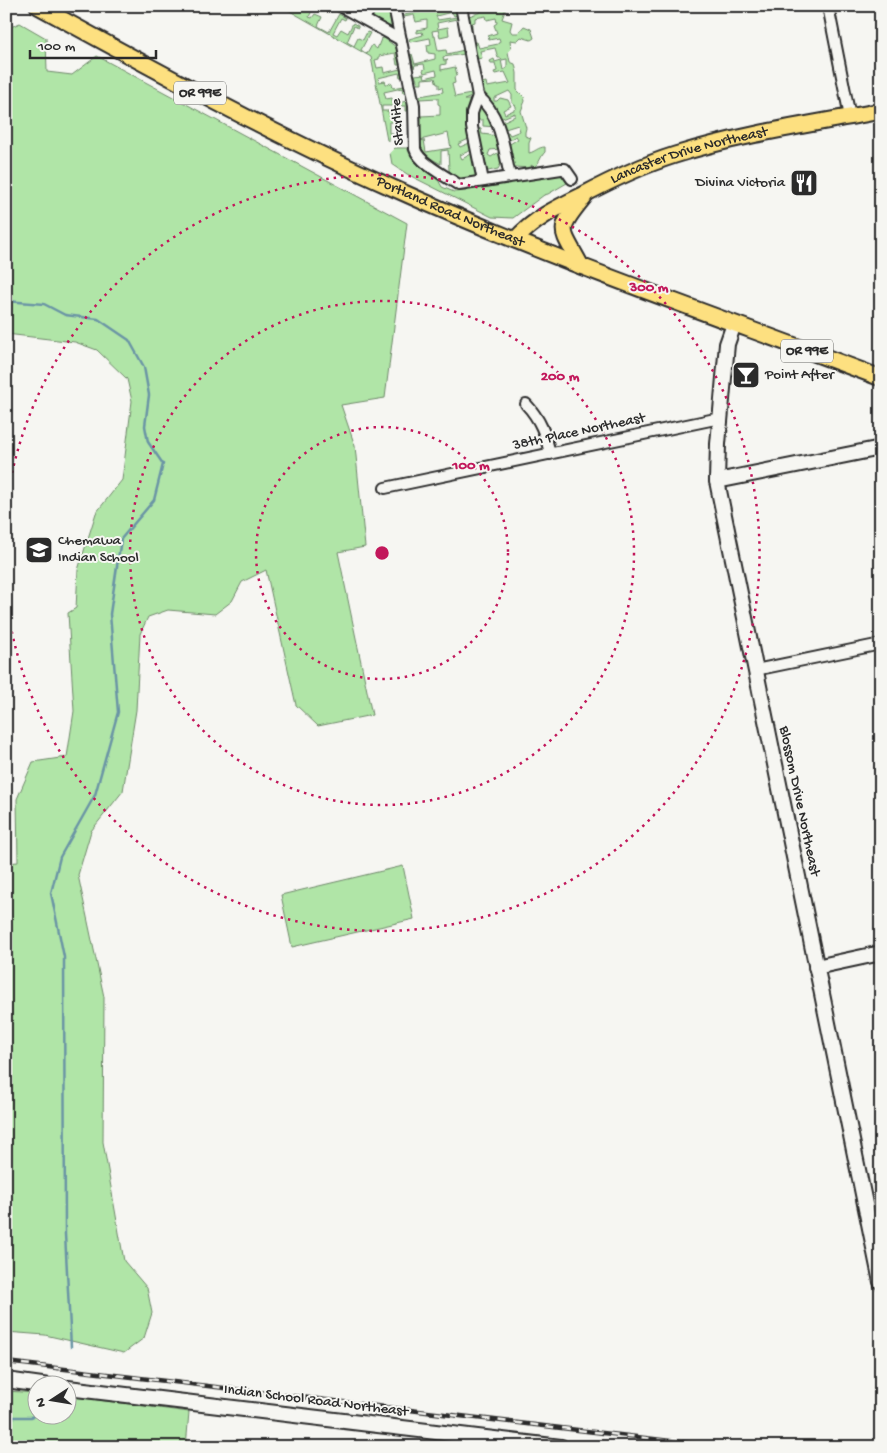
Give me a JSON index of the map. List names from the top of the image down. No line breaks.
{"streets":{"main road":["OR 99E","Lancaster Drive Northeast","Portland Road Northeast"],"street":["Starlite","38th Place Northeast","Blossom Drive Northeast","Indian School Road Northeast"]},"crossings":[["Lancaster Drive Northeast","Portland Road Northeast"],["Portland Road Northeast","Blossom Drive Northeast"],["38th Place Northeast","Blossom Drive Northeast"]],"places":{"restaurant":["Divina Victoria"],"bar":["Point After"],"school or university":["Chemawa Indian School"]},"scale_bar":"100 m","north":"left","rings":["300 m","200 m","100 m"]}
